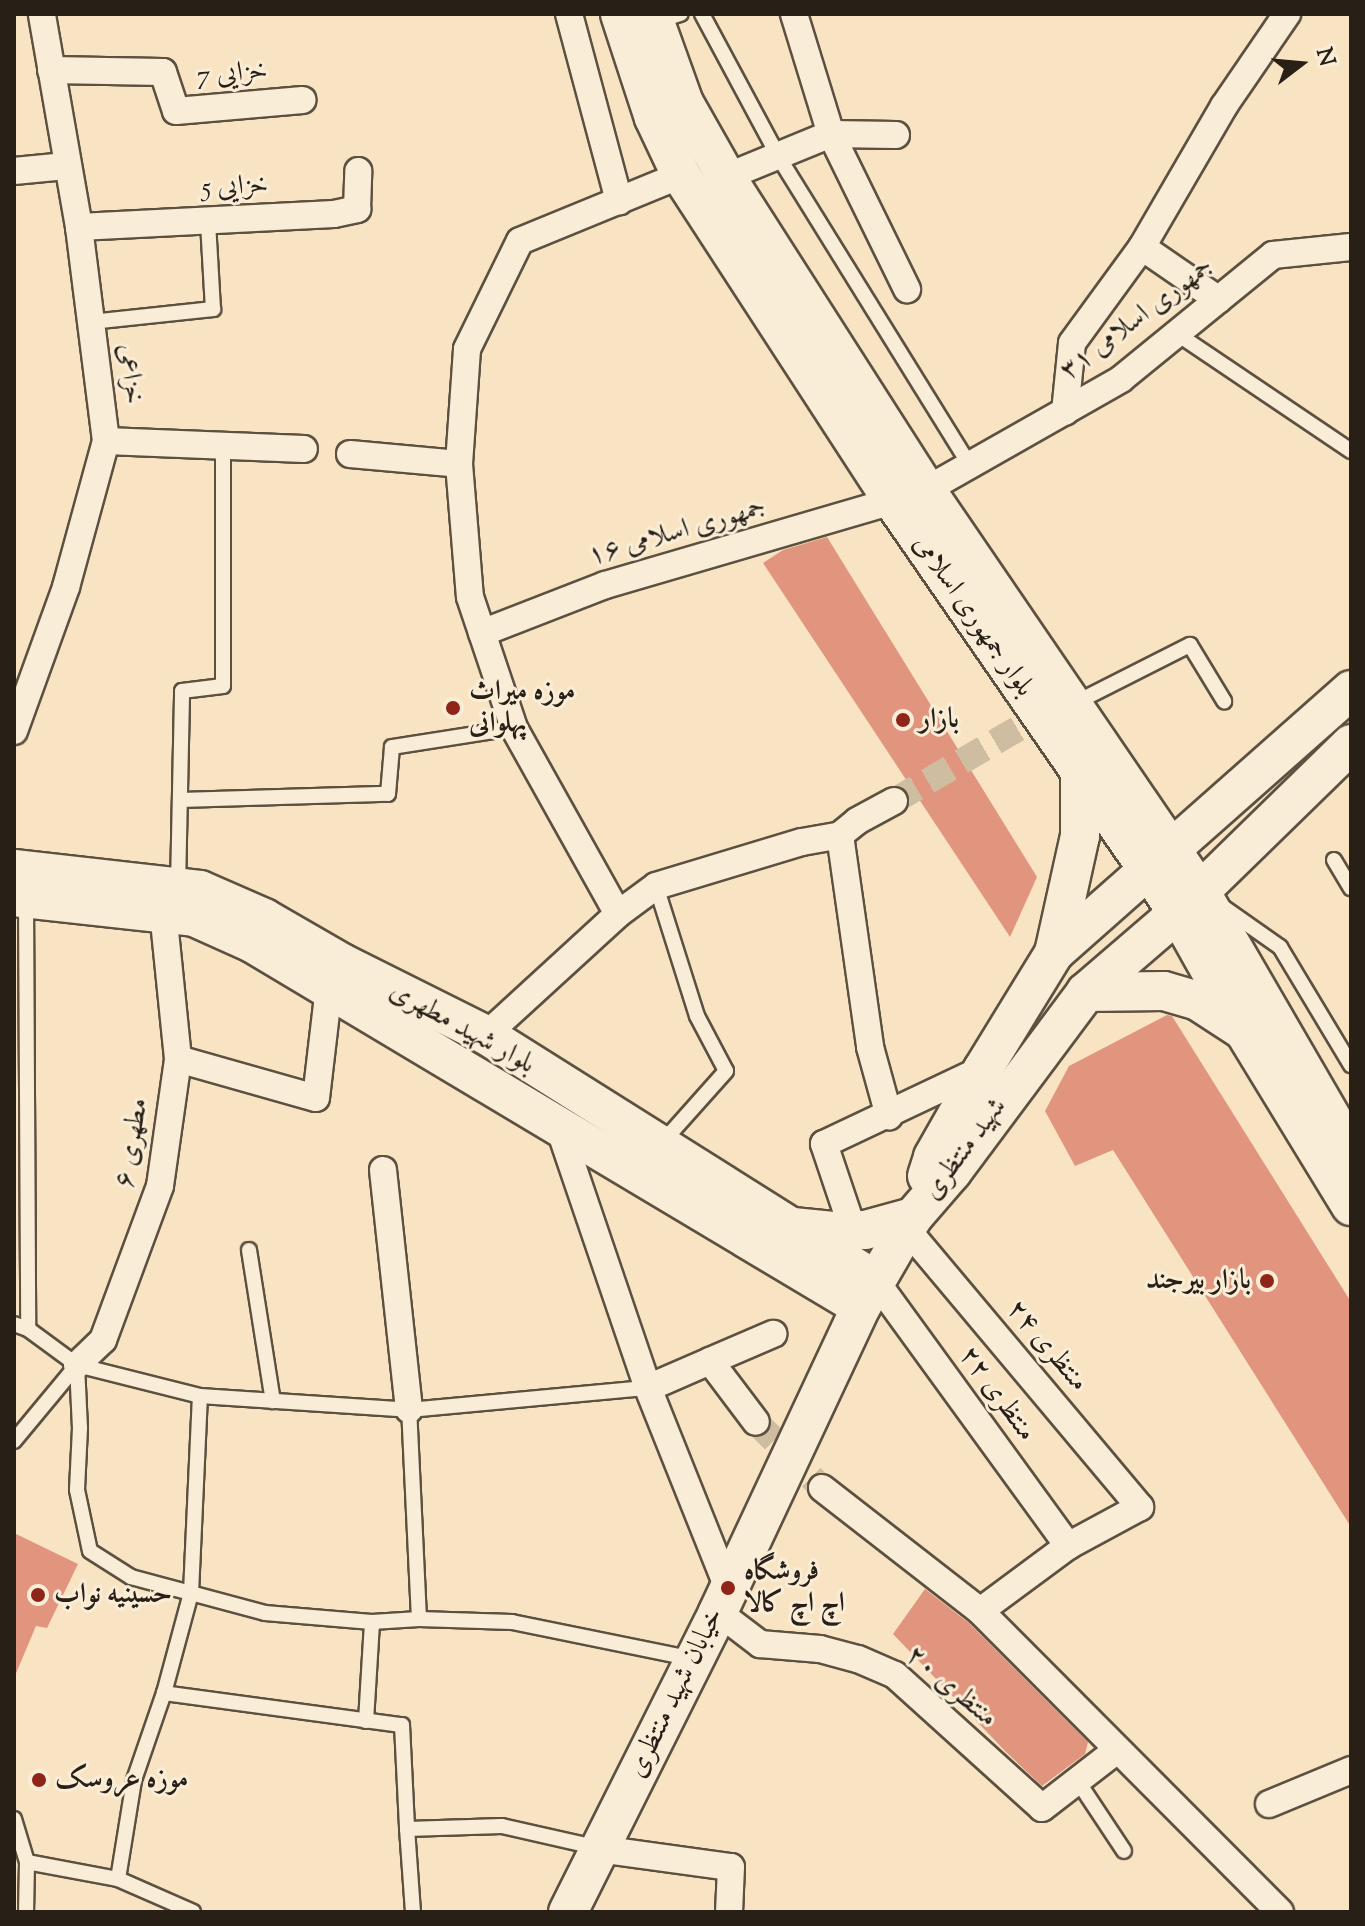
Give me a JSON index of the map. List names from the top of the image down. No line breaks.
{"streets":{"main road":["بلوار جمهوری اسلامی","بلوار شهید مطهری","شهید منتظری","خیابان شهید منتظری"],"street":["خزایی 7","خزایی 5","جمهوری اسلامی ۳۱","خزاعی","جمهوری اسلامی ۱۶","مطهری ۶","منتظری ۲۴","منتظری ۲۲","منتظری ۲۰"]},"crossings":[["خزایی 7","خزاعی"],["خزایی 5","خزاعی"],["جمهوری اسلامی ۳۱","جمهوری اسلامی ۱۶"],["جمهوری اسلامی ۳۱","بلوار جمهوری اسلامی"],["جمهوری اسلامی ۱۶","بلوار جمهوری اسلامی"],["بلوار جمهوری اسلامی","شهید منتظری"],["بلوار شهید مطهری","مطهری ۶"],["بلوار شهید مطهری","منتظری ۲۲"],["بلوار شهید مطهری","خیابان شهید منتظری"],["شهید منتظری","منتظری ۲۴"],["شهید منتظری","خیابان شهید منتظری"],["منتظری ۲۴","منتظری ۲۲"],["منتظری ۲۴","خیابان شهید منتظری"],["منتظری ۲۲","خیابان شهید منتظری"],["منتظری ۲۰","خیابان شهید منتظری"]],"places":["موزه میراث پهلوانی","بازار","بازار بیرجند","فروشگاه اچ اچ کالا","حسینیه نواب","موزه عروسک"],"north":"right"}
